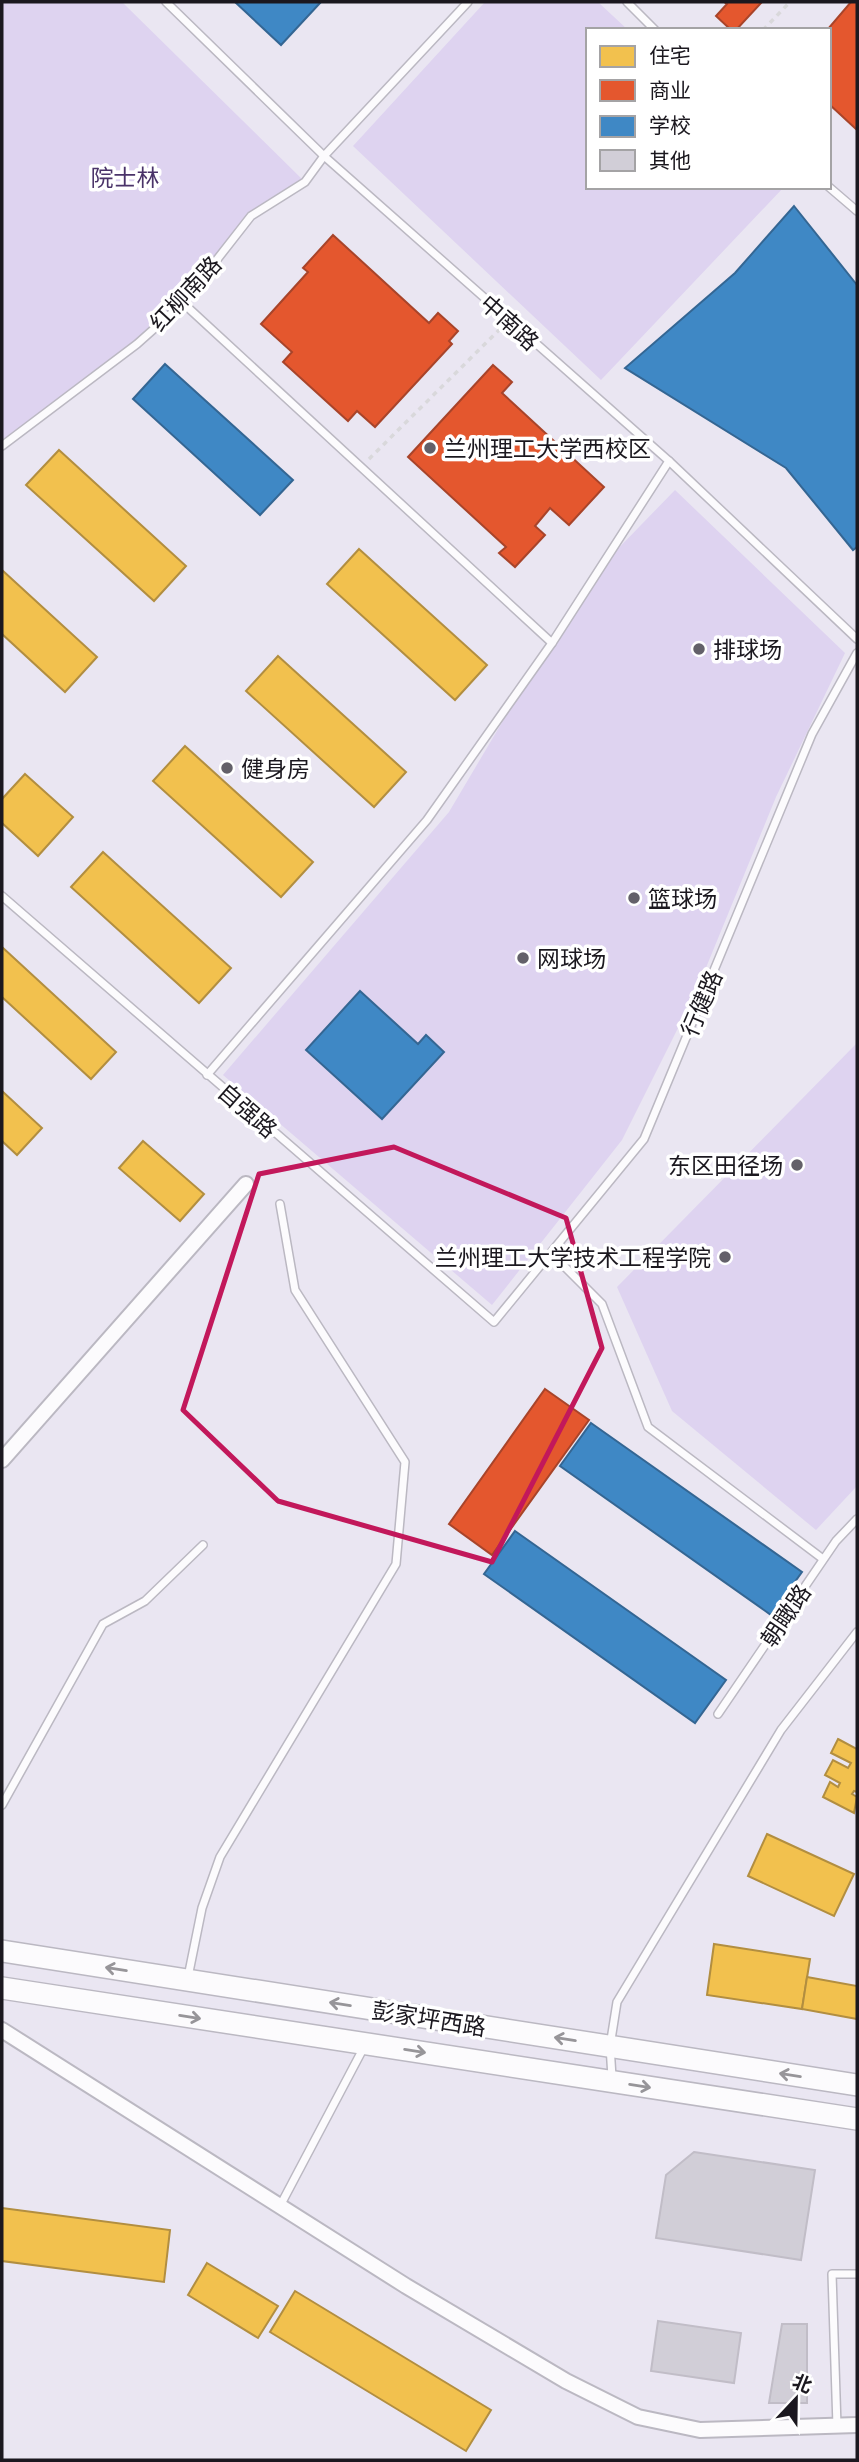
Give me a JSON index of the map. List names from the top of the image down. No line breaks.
{"streets":{"main road":["彭家坪西路"],"lane":["红柳南路","中南路","行健路","自强路","朝瞰路"]},"crossings":[["红柳南路","中南路"],["行健路","自强路"]],"parks":["院士林"],"places":["兰州理工大学西校区","排球场","健身房","篮球场","网球场","东区田径场","兰州理工大学技术工程学院"],"legend":["住宅","商业","学校","其他"],"north":"top"}
